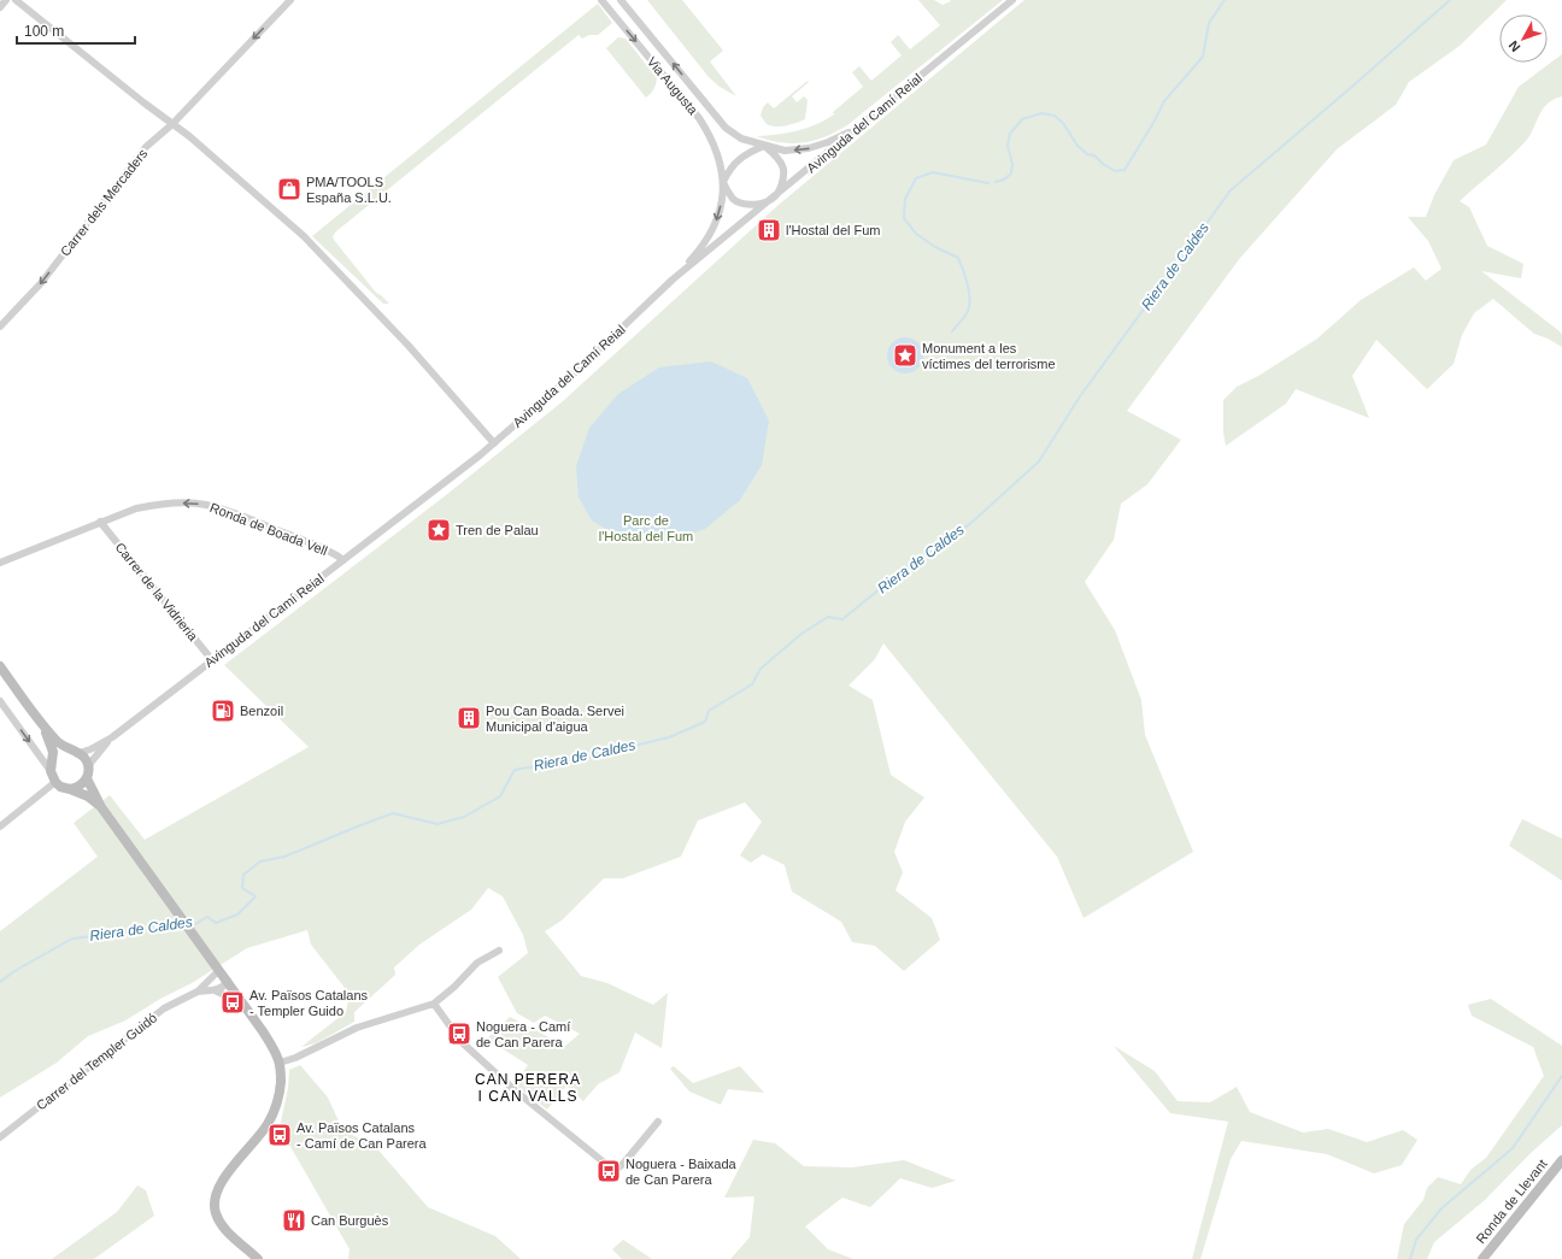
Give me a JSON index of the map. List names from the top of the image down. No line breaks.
{"streets":{"main road":["Ronda de Llevant"],"street":["Via Augusta","Avinguda del Camí Reial","Carrer dels Mercaders","Ronda de Boada Vell","Carrer de la Vidrieria","Carrer del Templer Guidó"]},"crossings":[["Via Augusta","Avinguda del Camí Reial"],["Avinguda del Camí Reial","Ronda de Boada Vell"],["Avinguda del Camí Reial","Carrer de la Vidrieria"],["Ronda de Boada Vell","Carrer de la Vidrieria"]],"one_way":["Carrer dels Mercaders","Ronda de Boada Vell"],"districts":["CAN PERERA I CAN VALLS"],"water":["Riera de Caldes"],"parks":["Parc de l'Hostal del Fum"],"places":{"shop":["PMA/TOOLS España S.L.U."],"building":["l'Hostal del Fum","Pou Can Boada. Servei Municipal d'aigua"],"place":["Monument a les víctimes del terrorisme","Tren de Palau"],"fuel station":["Benzoil"],"bus stop":["Av. Països Catalans - Templer Guido","Noguera - Camí de Can Parera","Av. Països Catalans - Camí de Can Parera","Noguera - Baixada de Can Parera"],"restaurant":["Can Burguès"]},"scale_bar":"100 m","north":"bottom left"}
